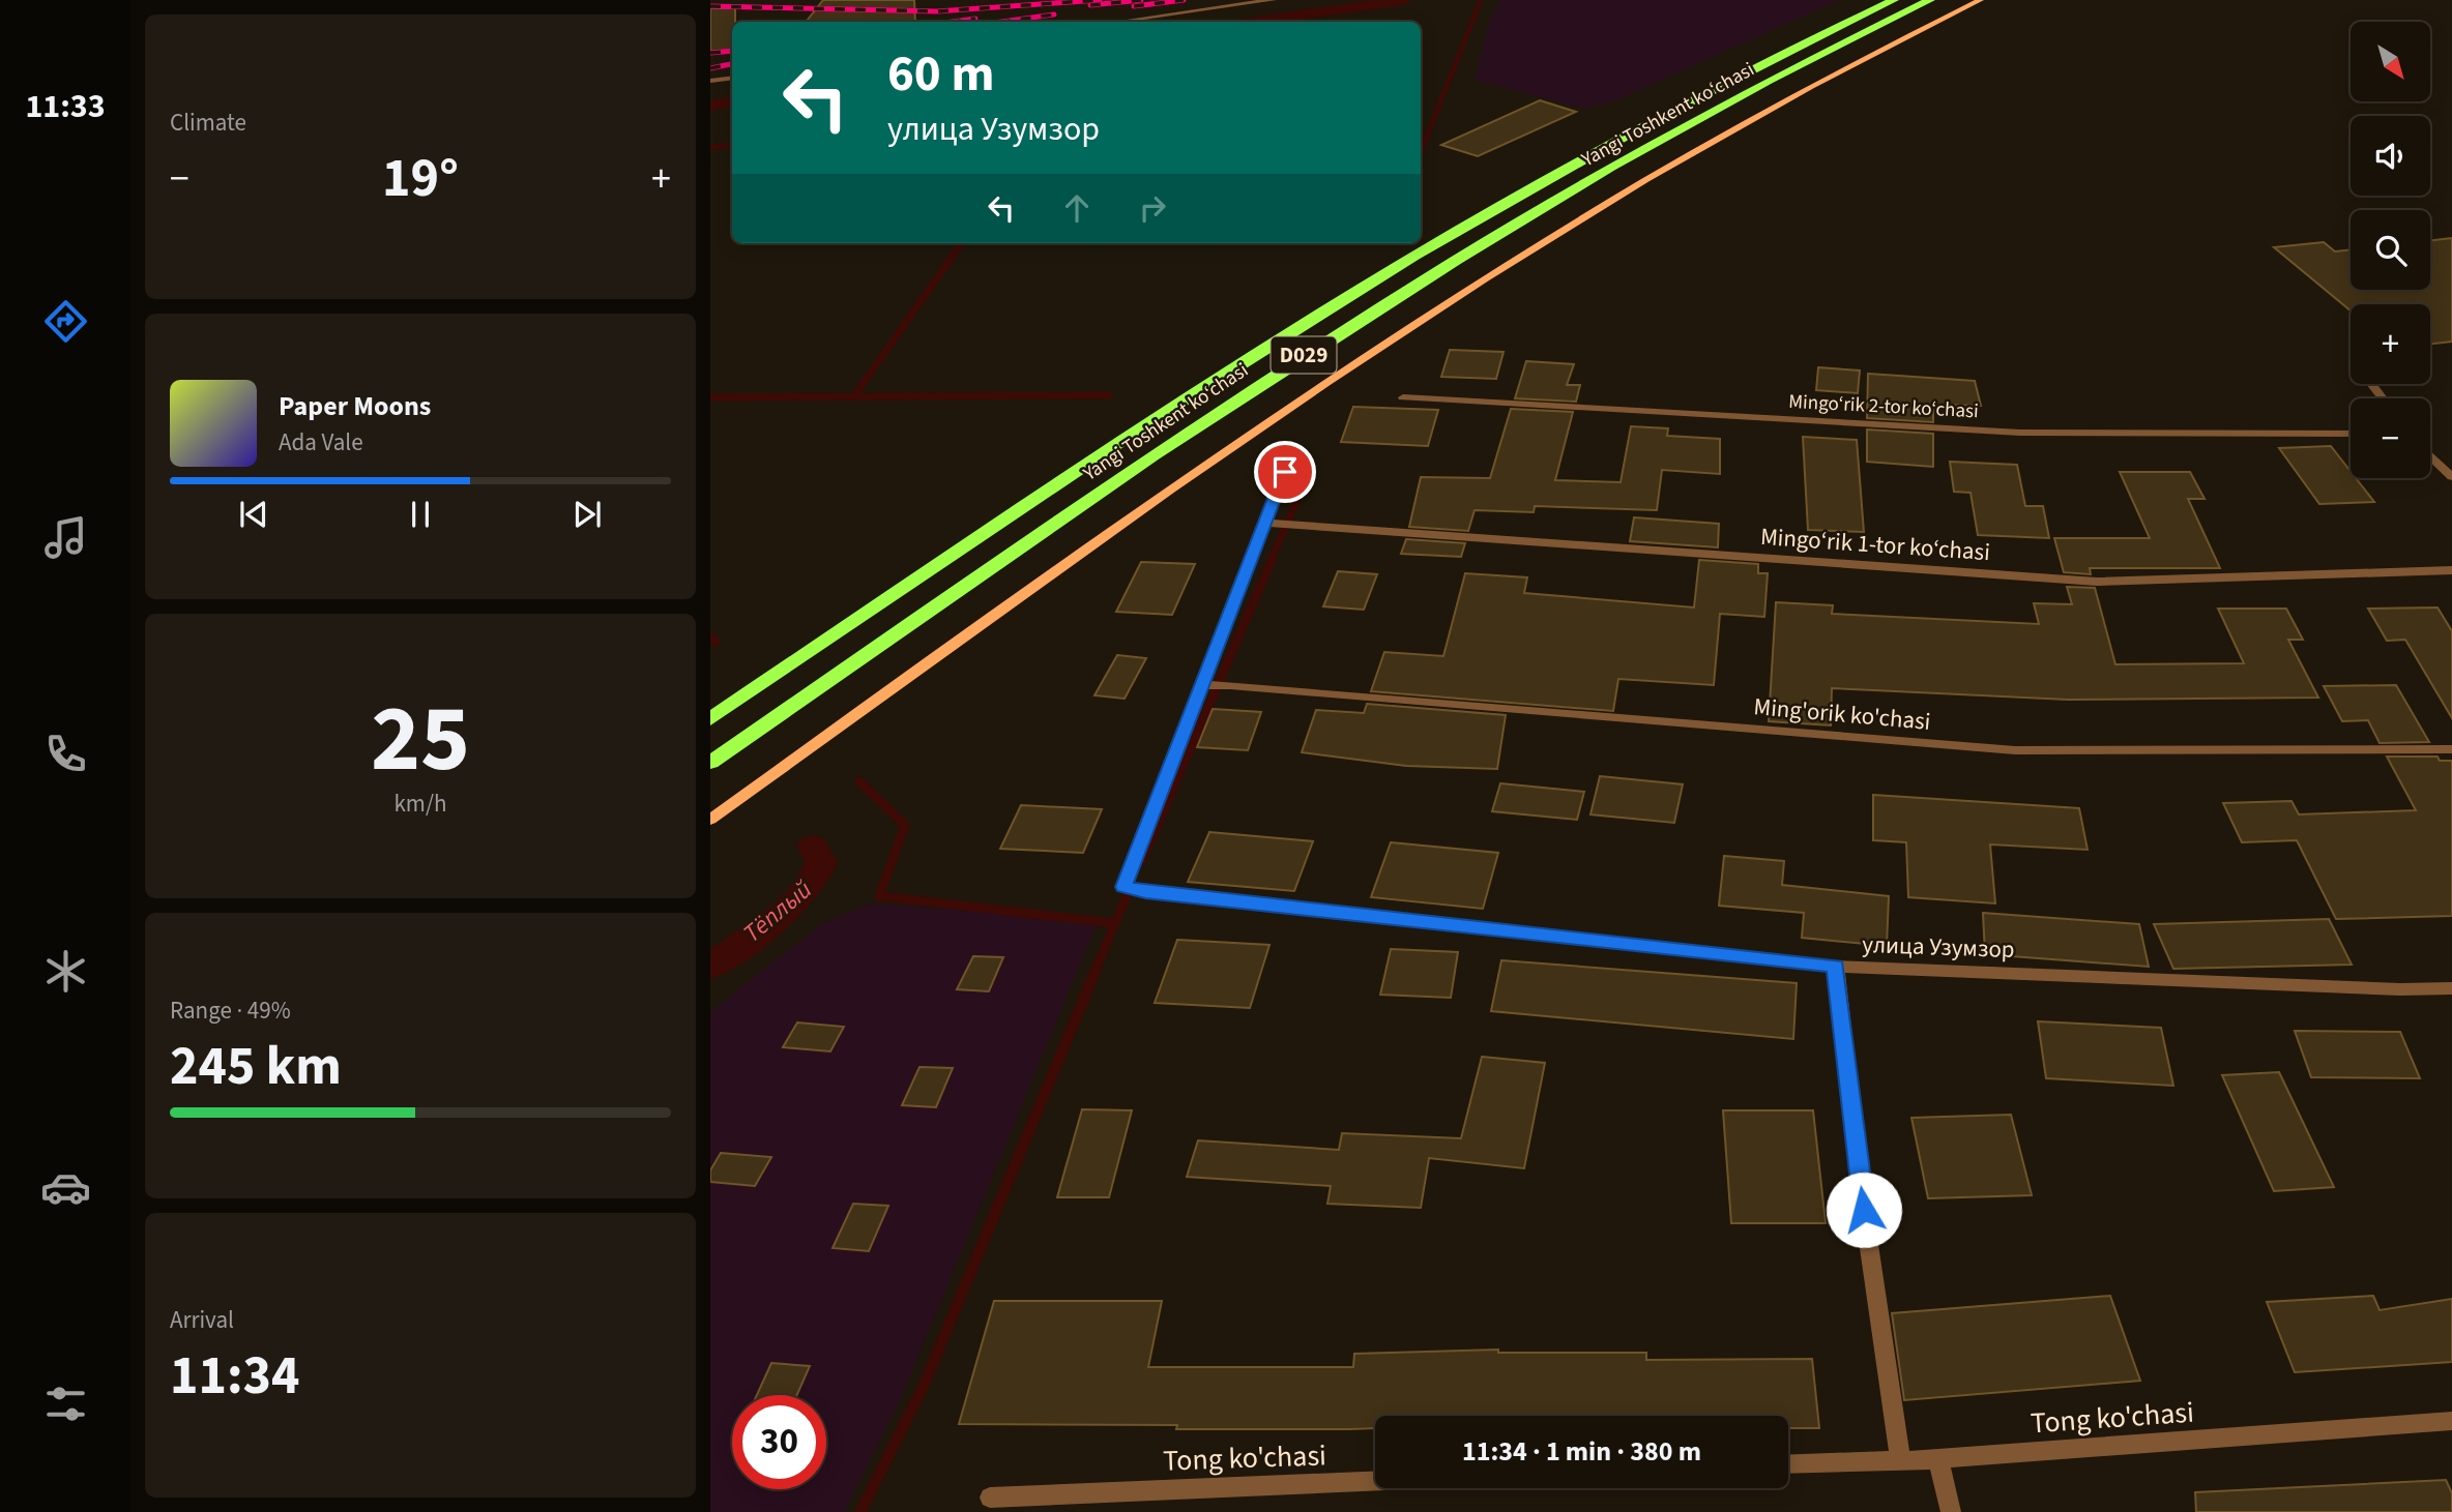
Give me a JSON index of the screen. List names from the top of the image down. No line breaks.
{"streets":{"highway":["Yangi Toshkent ko‘chasi","D029"],"street":["Mingo‘rik 2-tor ko‘chasi","Mingo‘rik 1-tor ko‘chasi","Ming'orik ko'chasi","улица Узумзор","Tong ko'chasi"]},"crossings":[["Ming'orik ko'chasi","улица Узумзор"]],"water":["Тёплый"],"north":"bottom right","page":{"tabs":"11:33","tile":["Climate",["25","km/h"],["Range · 49%","245 km"],["Arrival","11:34"]],"map_buttons":["+","−"],"turn":["60 m","улица Узумзор"],"heat":["−","19°","+"],"song":["Paper Moons","Ada Vale"],"limit":"30","trip":"11:34 · 1 min · 380 m"}}
